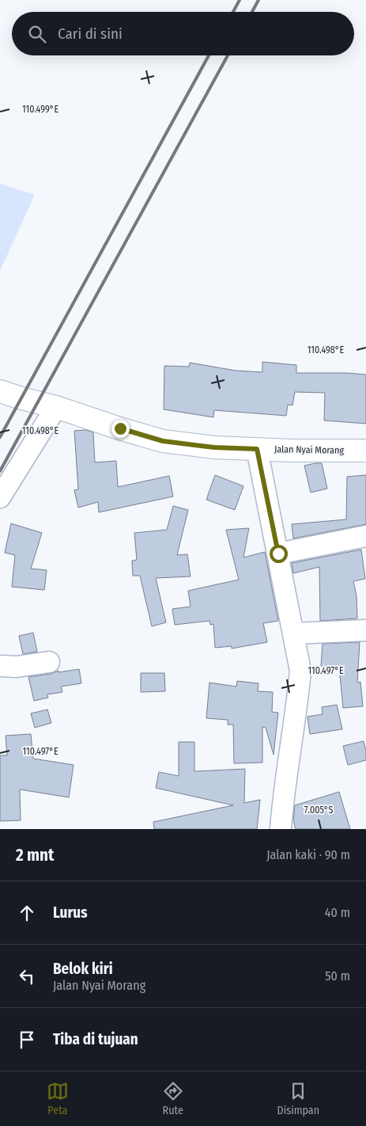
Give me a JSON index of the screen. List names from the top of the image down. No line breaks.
{"streets":{"street":["Jalan Nyai Morang"]},"page":{"search":"Cari di sini","heading":["2 mnt","Jalan kaki · 90 m"],"list":[["Lurus","40 m"],["Belok kiri","Jalan Nyai Morang","50 m"],"Tiba di tujuan"],"nav":["Peta","Rute","Disimpan"]},"coordinates":["110.499°E","110.498°E","110.497°E","7.005°S"]}
